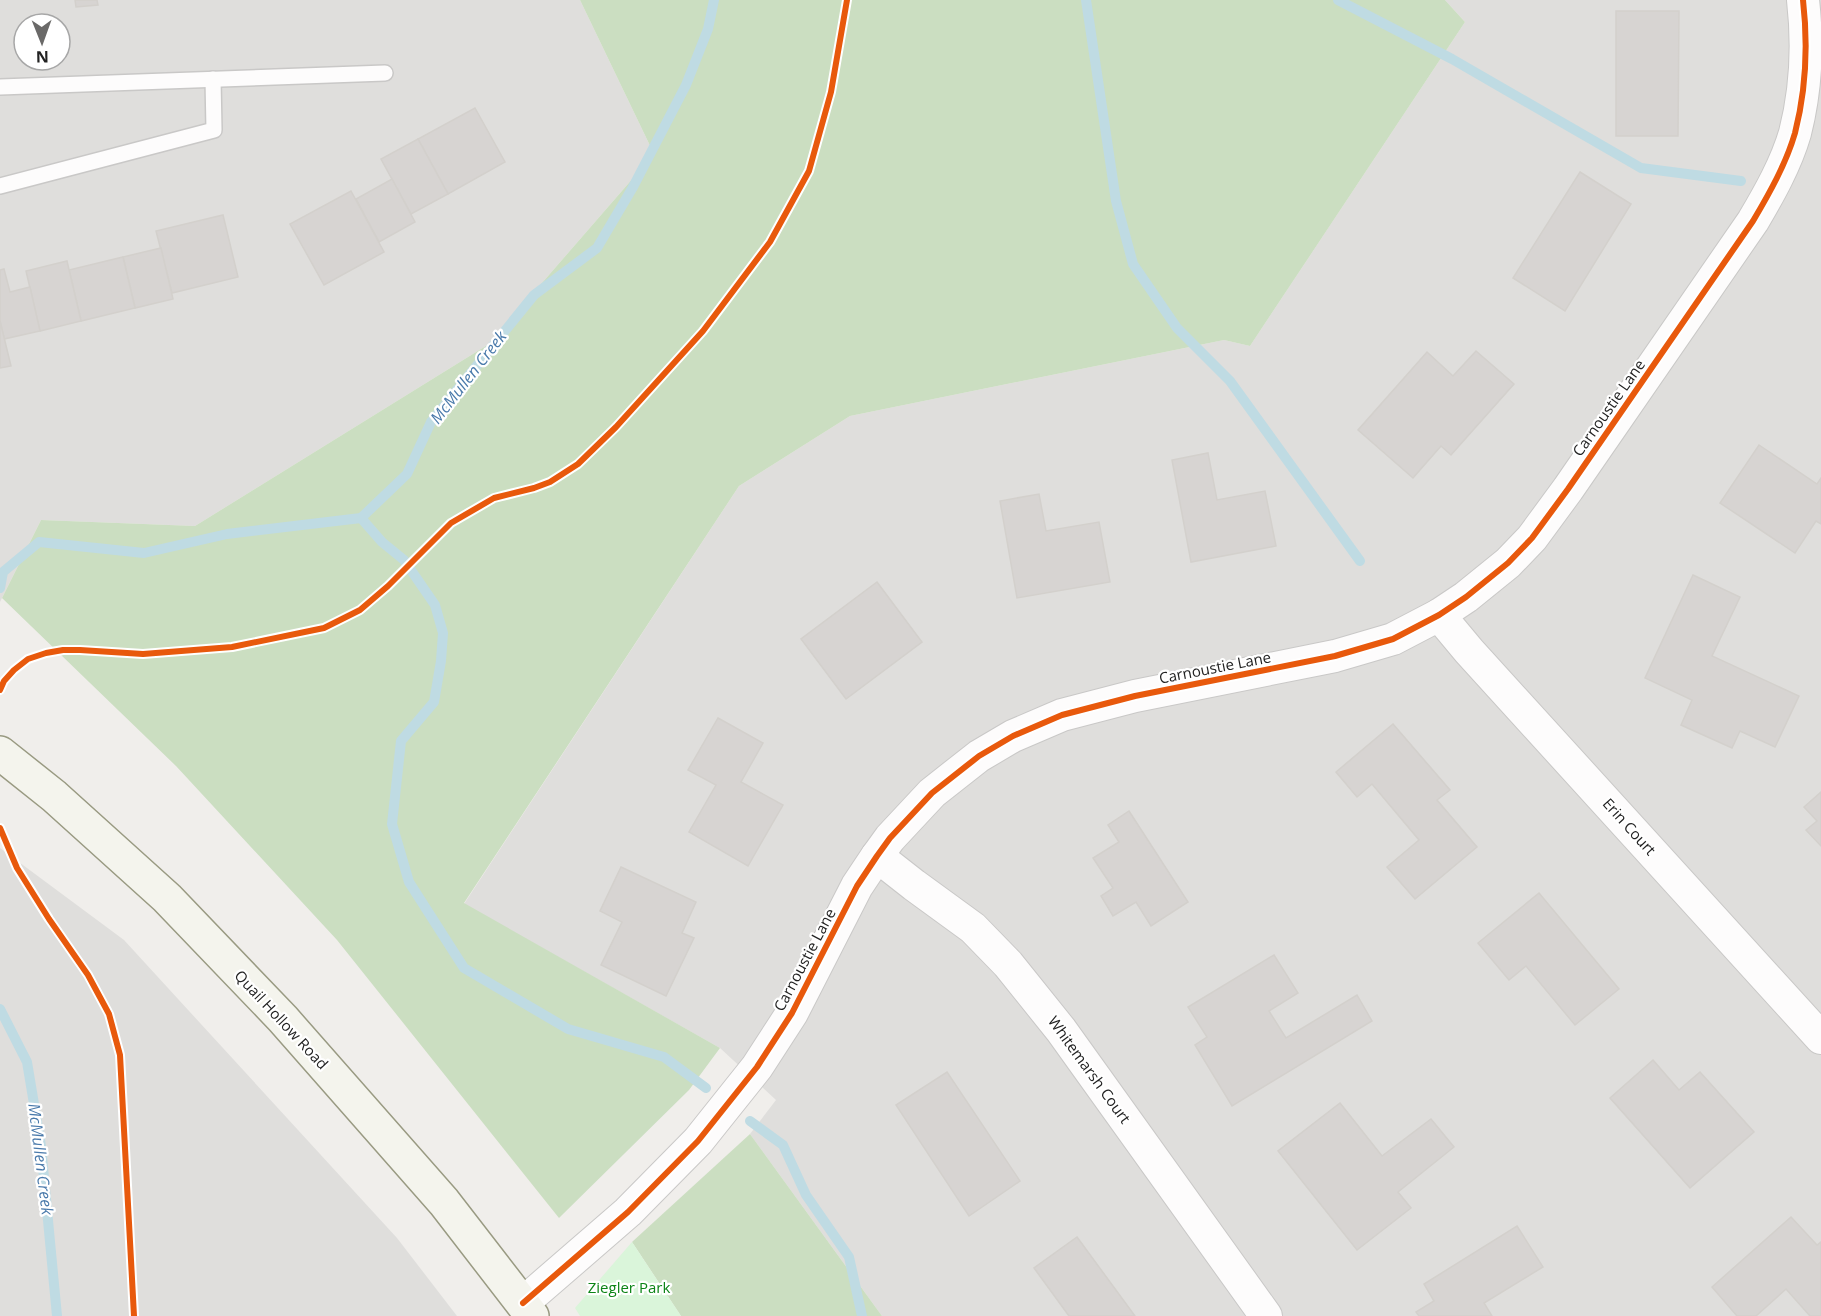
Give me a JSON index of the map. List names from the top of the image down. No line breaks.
{"streets":{"main road":["Quail Hollow Road"],"street":["Carnoustie Lane","Erin Court","Whitemarsh Court"]},"crossings":[["Carnoustie Lane","Erin Court"],["Carnoustie Lane","Quail Hollow Road"],["Carnoustie Lane","Whitemarsh Court"]],"water":["McMullen Creek"],"parks":["Ziegler Park"],"north":"bottom"}
